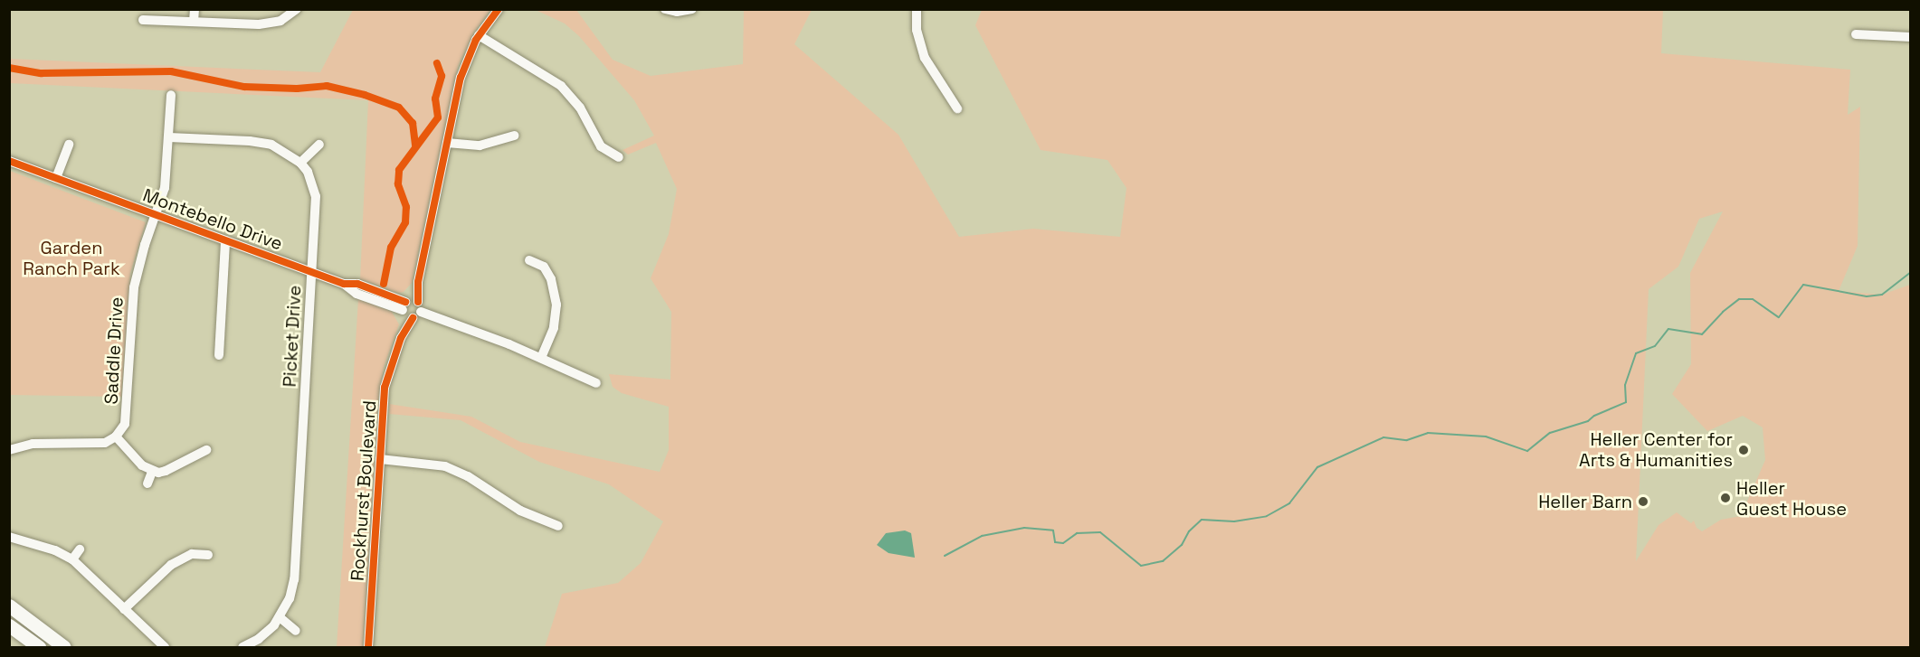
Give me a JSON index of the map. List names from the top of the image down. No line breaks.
{"streets":{"street":["Montebello Drive","Picket Drive","Saddle Drive","Rockhurst Boulevard"]},"crossings":[["Montebello Drive","Picket Drive"],["Montebello Drive","Saddle Drive"],["Montebello Drive","Rockhurst Boulevard"],["Picket Drive","Saddle Drive"]],"parks":["Garden Ranch Park"],"places":["Heller Center for Arts & Humanities","Heller Guest House","Heller Barn"]}
